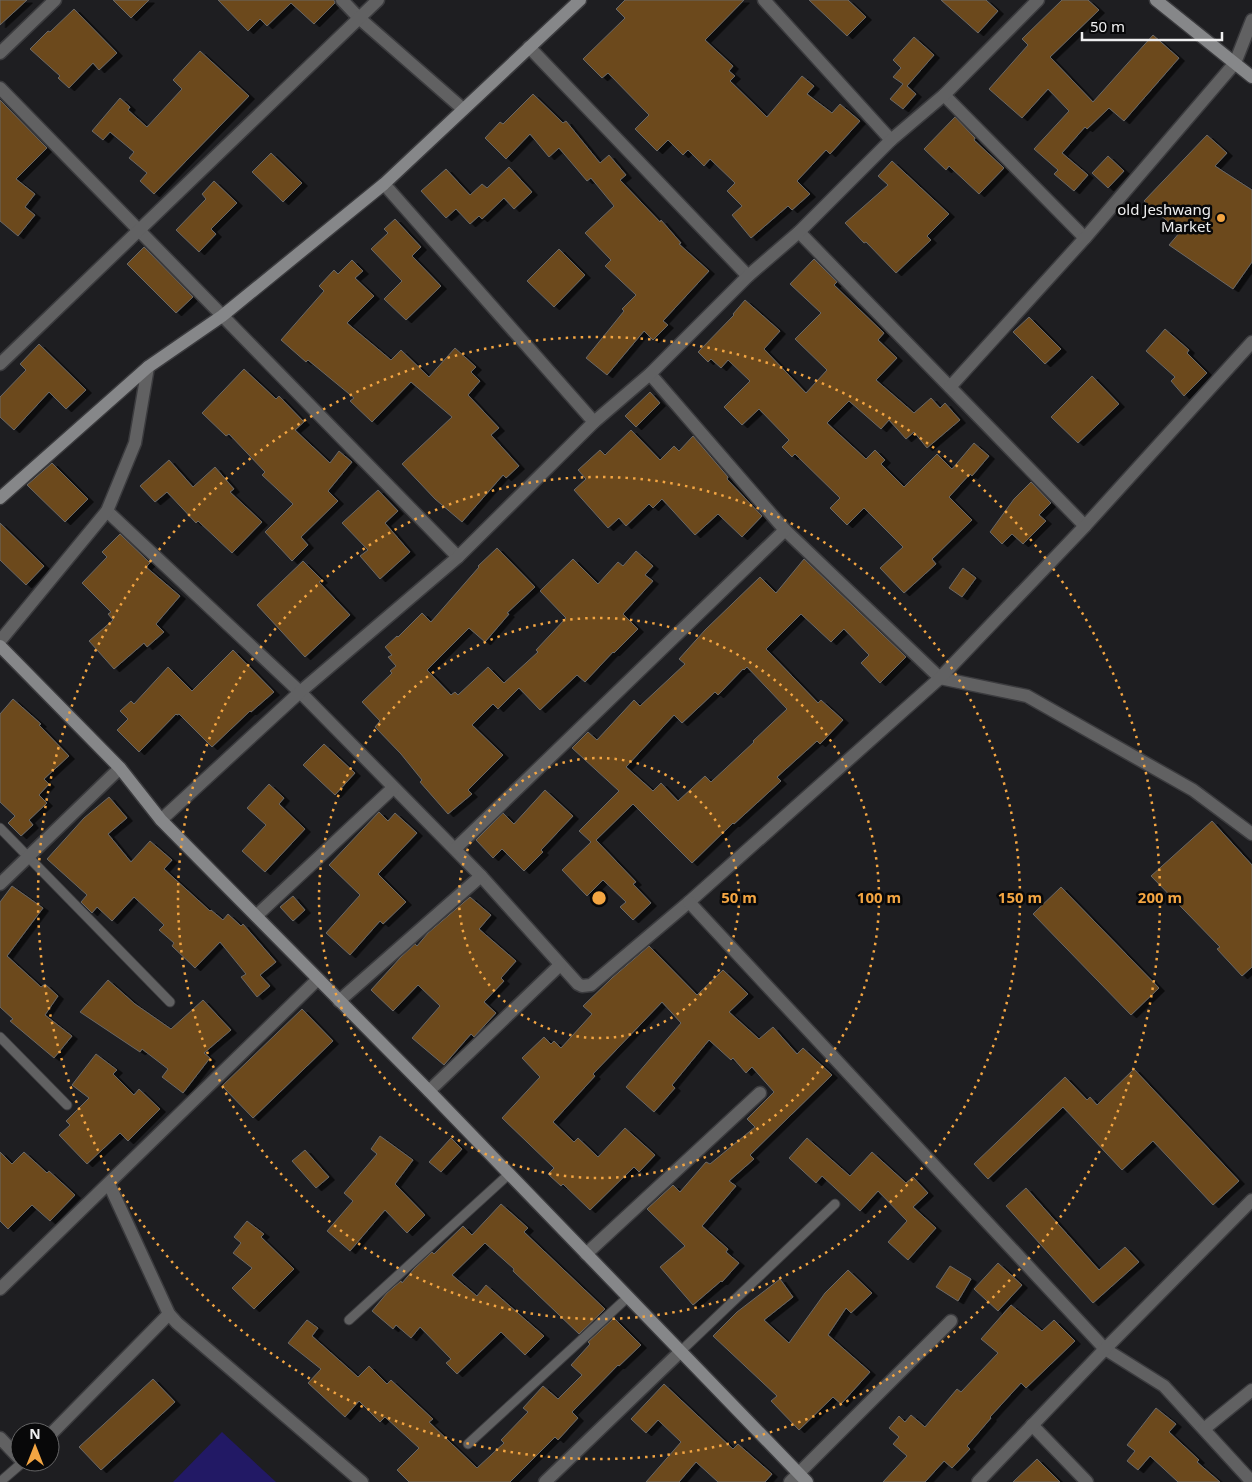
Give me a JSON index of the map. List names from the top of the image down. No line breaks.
{"places":["old Jeshwang Market"],"scale_bar":"50 m","north":"top","rings":["50 m","100 m","150 m","200 m"]}
